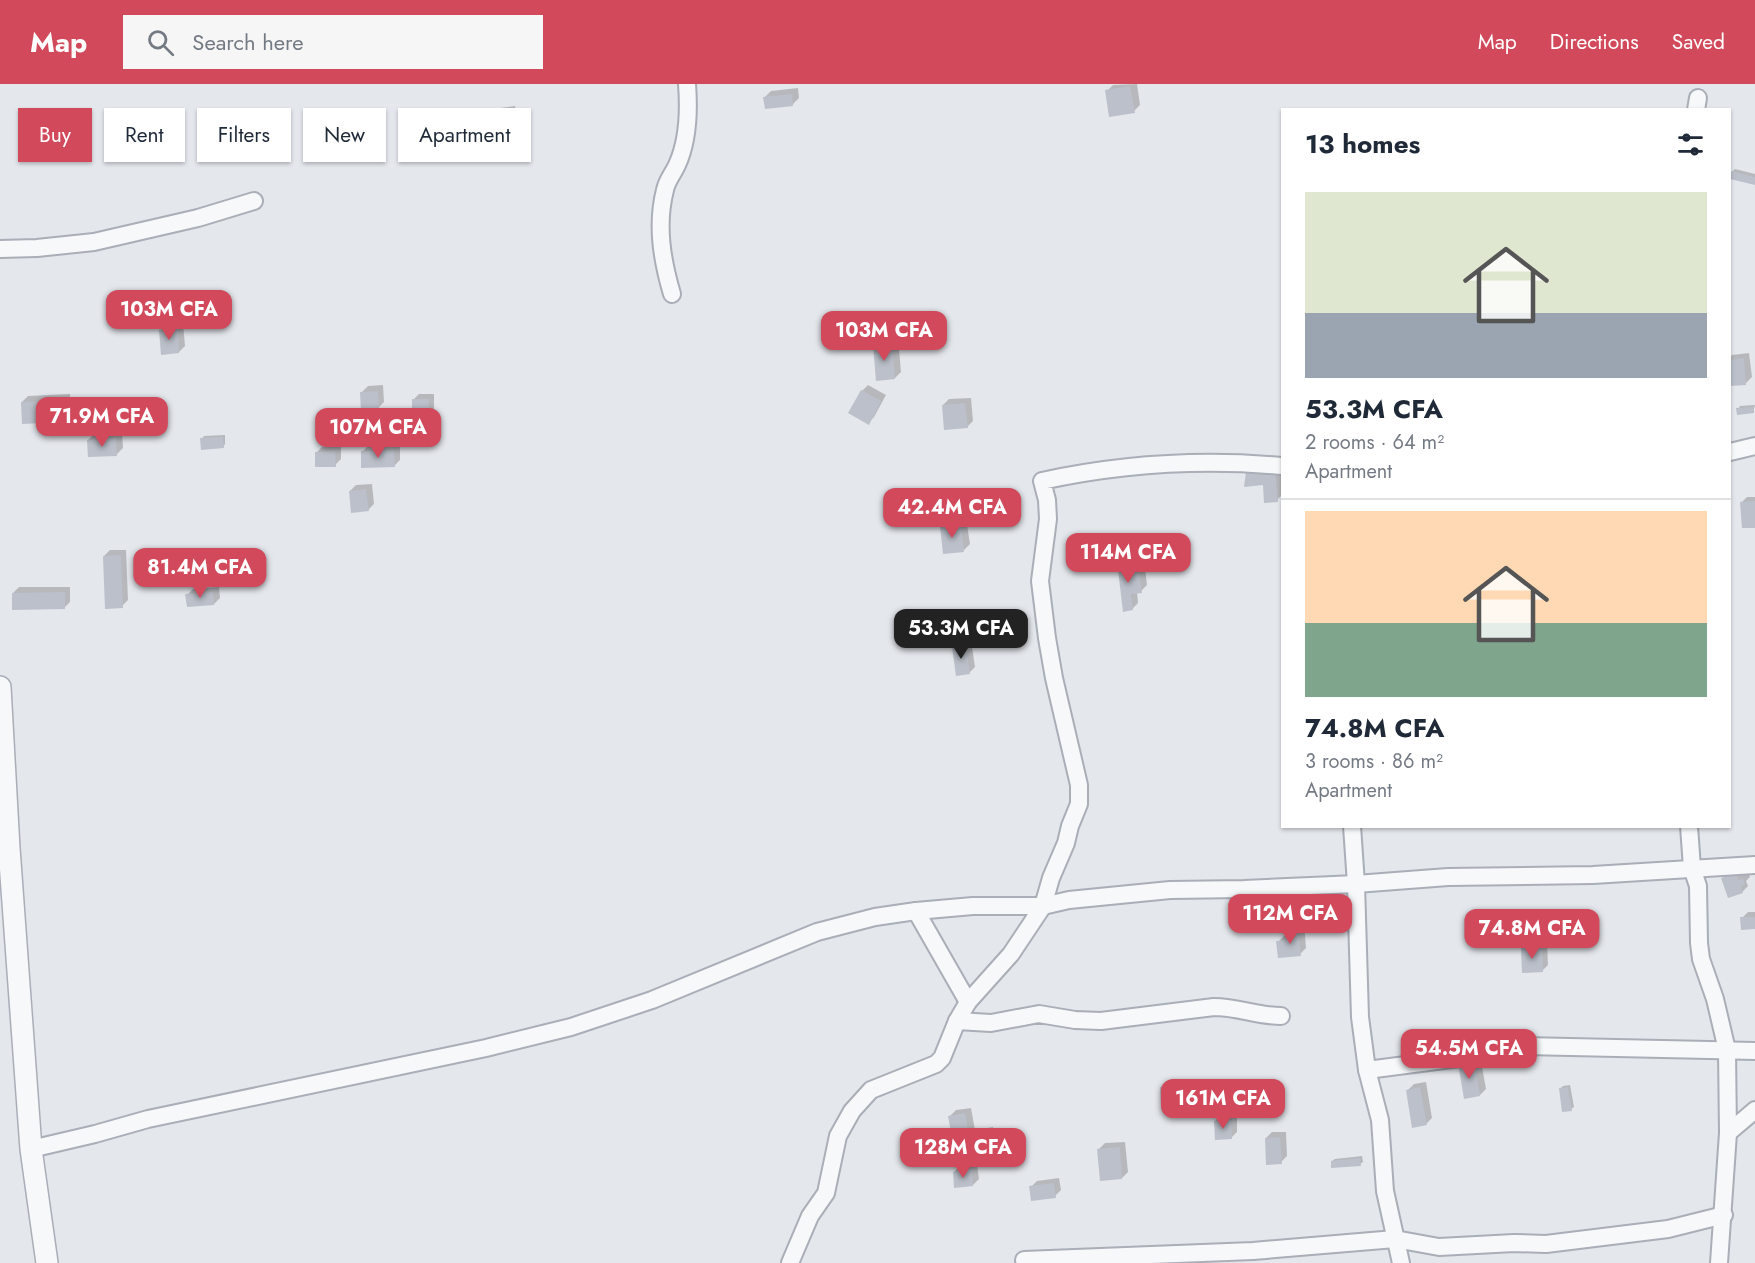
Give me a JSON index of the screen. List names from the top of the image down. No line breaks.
{"page":{"header":"Map","search":"Search here","nav":["Map","Directions","Saved"],"chip":["Buy","Rent","Filters","New","Apartment"],"heading":"13 homes","list":[{"name":"53.3M CFA","note":"2 rooms · 64 m² · Apartment"},{"name":"74.8M CFA","note":"3 rooms · 86 m² · Apartment"}],"price":["103M CFA","103M CFA","71.9M CFA","107M CFA","42.4M CFA","114M CFA","81.4M CFA","53.3M CFA","112M CFA","74.8M CFA","54.5M CFA","161M CFA","128M CFA"]}}
